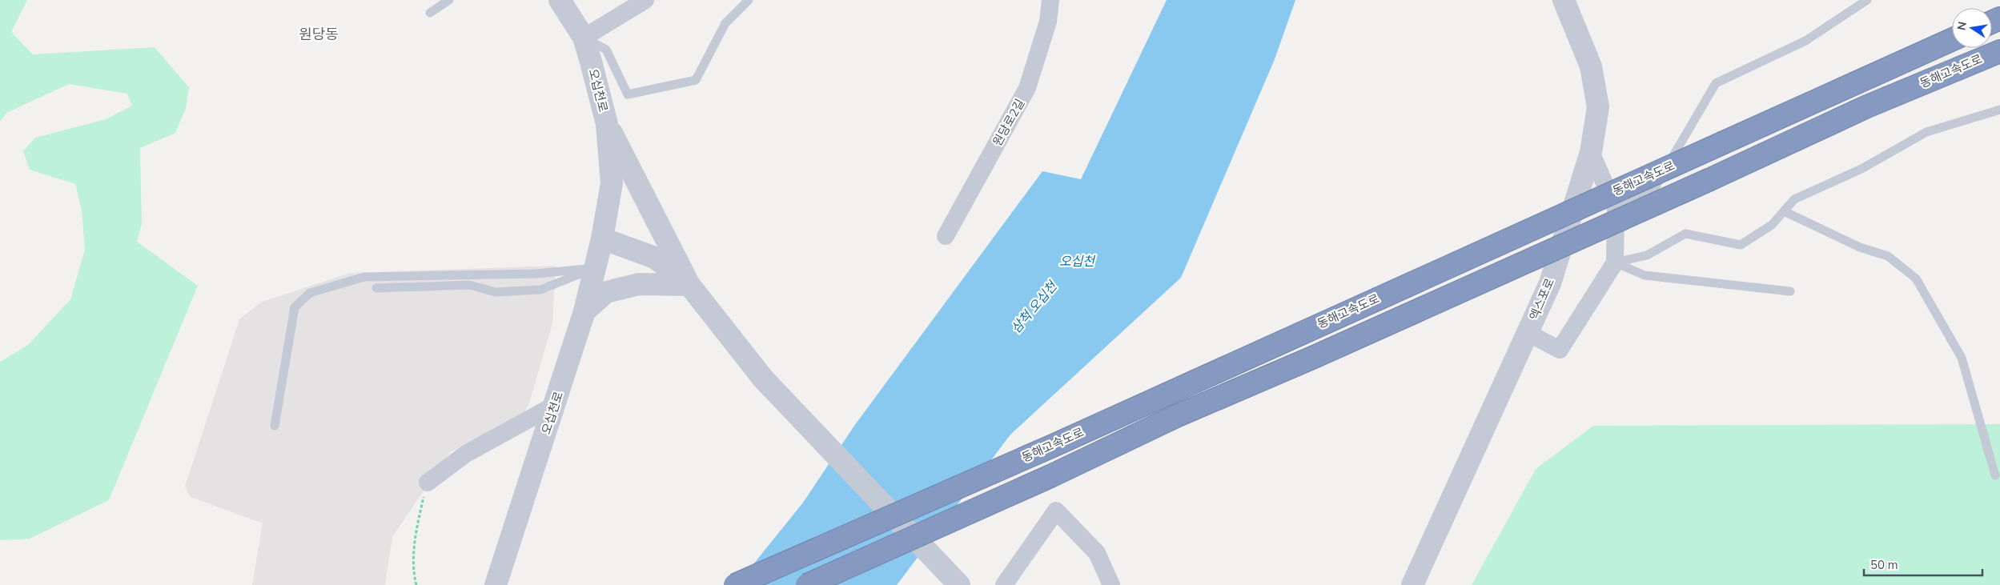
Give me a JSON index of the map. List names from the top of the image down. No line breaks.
{"streets":{"highway":["동해고속도로"],"street":["오십천로","원당로2길","엑스포로"]},"districts":["원당동"],"water":["오십천","삼척 오십천"],"scale_bar":"50 m","north":"left"}
